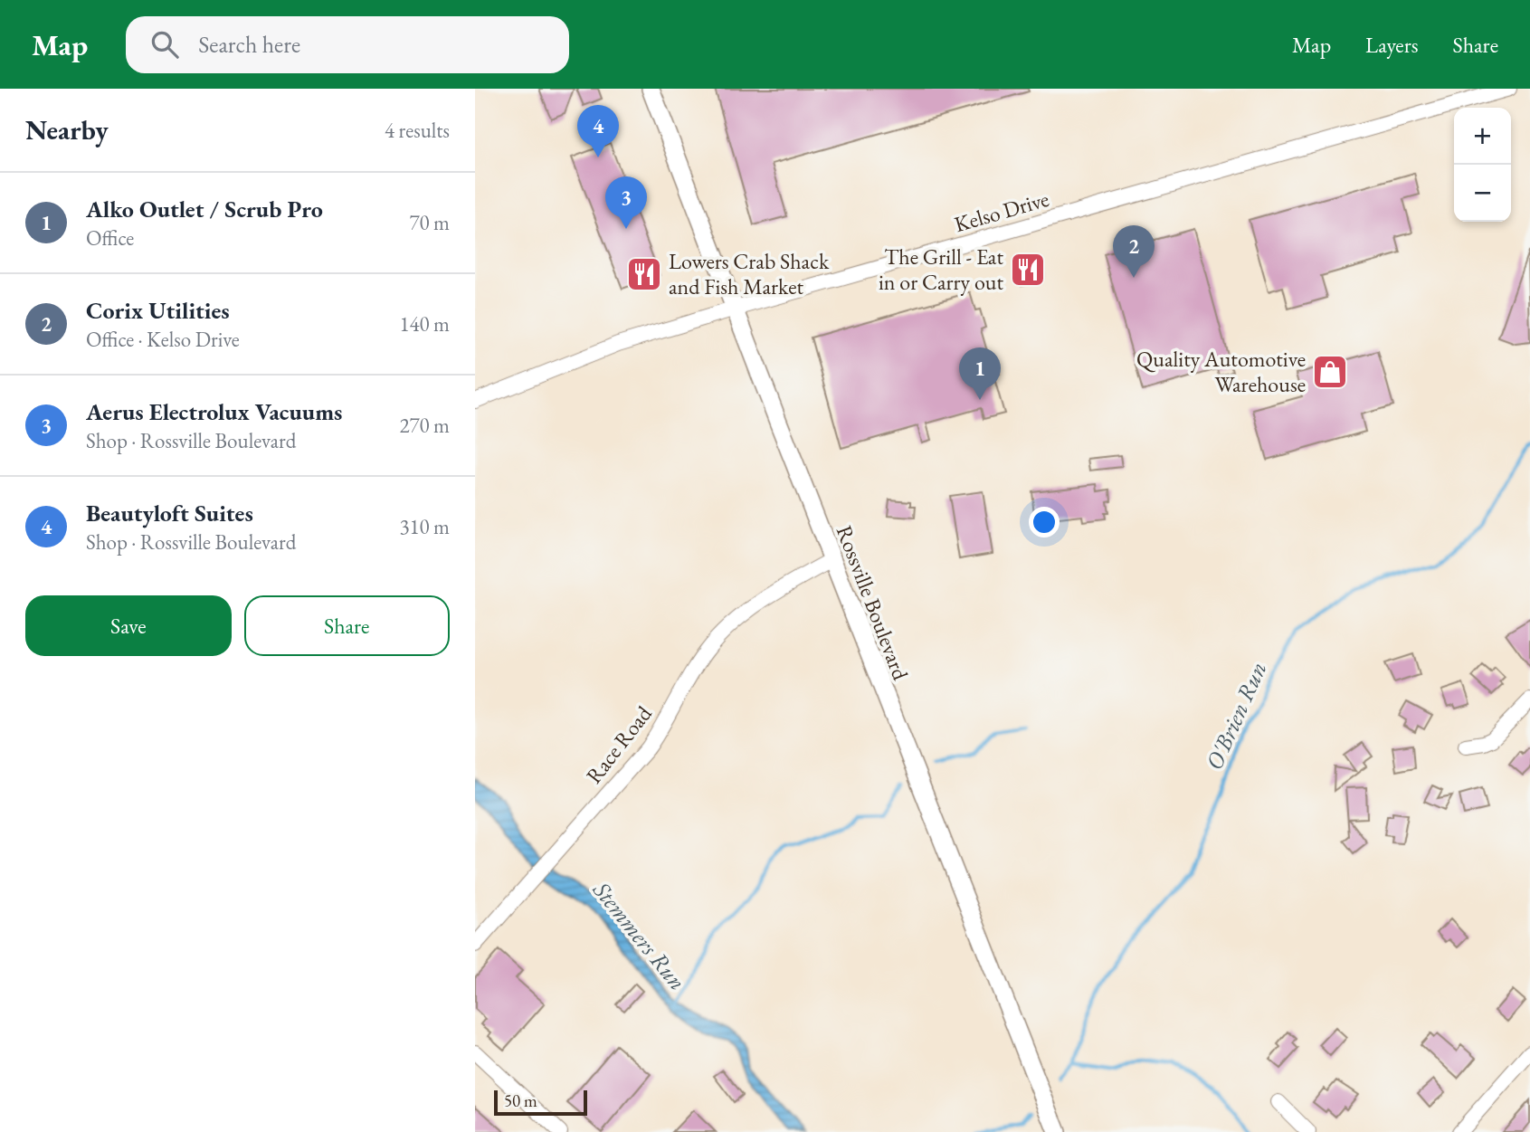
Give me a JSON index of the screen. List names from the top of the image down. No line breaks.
{"streets":{"main road":["Rossville Boulevard"],"street":["Kelso Drive","Race Road"]},"crossings":[["Kelso Drive","Rossville Boulevard"],["Rossville Boulevard","Race Road"]],"water":["O'Brien Run","Stemmers Run"],"places":{"restaurant":["The Grill - Eat in or Carry out","Lowers Crab Shack and Fish Market"],"shop":["Quality Automotive Warehouse"]},"scale_bar":"50 m","page":{"header":"Map","search":"Search here","nav":["Map","Layers","Share"],"heading":["Nearby","4 results"],"pins":["4","3","2","1"],"map_buttons":["+","−"],"list":[{"mark":"1","name":"Alko Outlet / Scrub Pro","note":"Office","value":"70 m"},{"mark":"2","name":"Corix Utilities","note":"Office · Kelso Drive","value":"140 m"},{"mark":"3","name":"Aerus Electrolux Vacuums","note":"Shop · Rossville Boulevard","value":"270 m"},{"mark":"4","name":"Beautyloft Suites","note":"Shop · Rossville Boulevard","value":"310 m"}],"buttons":["Save","Share"],"scale":"50 m"}}
